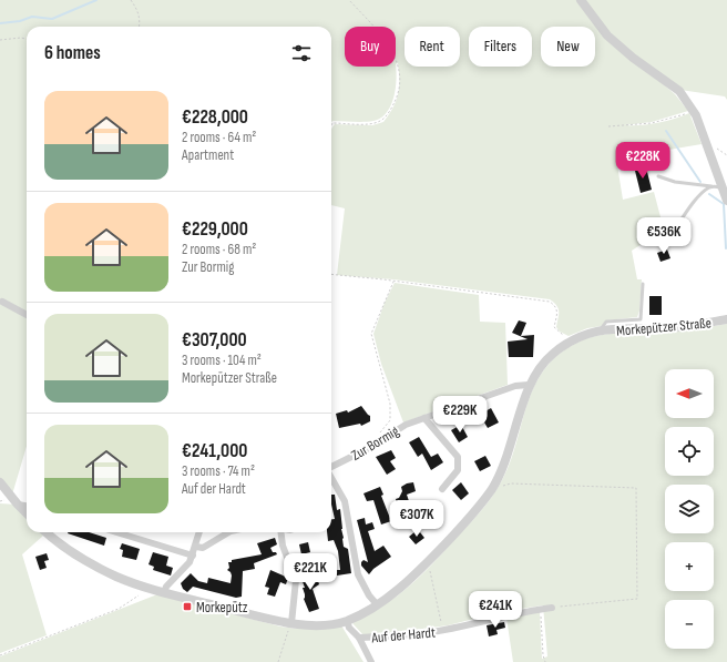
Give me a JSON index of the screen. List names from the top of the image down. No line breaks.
{"streets":{"street":["Morkepützer Straße","Zur Bormig","Auf der Hardt"]},"crossings":[["Morkepützer Straße","Zur Bormig"],["Morkepützer Straße","Auf der Hardt"]],"places":{"transit":["Morkepütz"]},"north":"left","page":{"chip":["Buy","Rent","Filters","New"],"heading":"6 homes","list":[{"name":"€228,000","note":"2 rooms · 64 m² · Apartment"},{"name":"€229,000","note":"2 rooms · 68 m² · Zur Bormig"},{"name":"€307,000","note":"3 rooms · 104 m² · Morkepützer Straße"},{"name":"€241,000","note":"3 rooms · 74 m² · Auf der Hardt"}],"price":["€228K","€536K","€229K","€307K","€221K","€241K"],"map_buttons":["+","−"]}}
